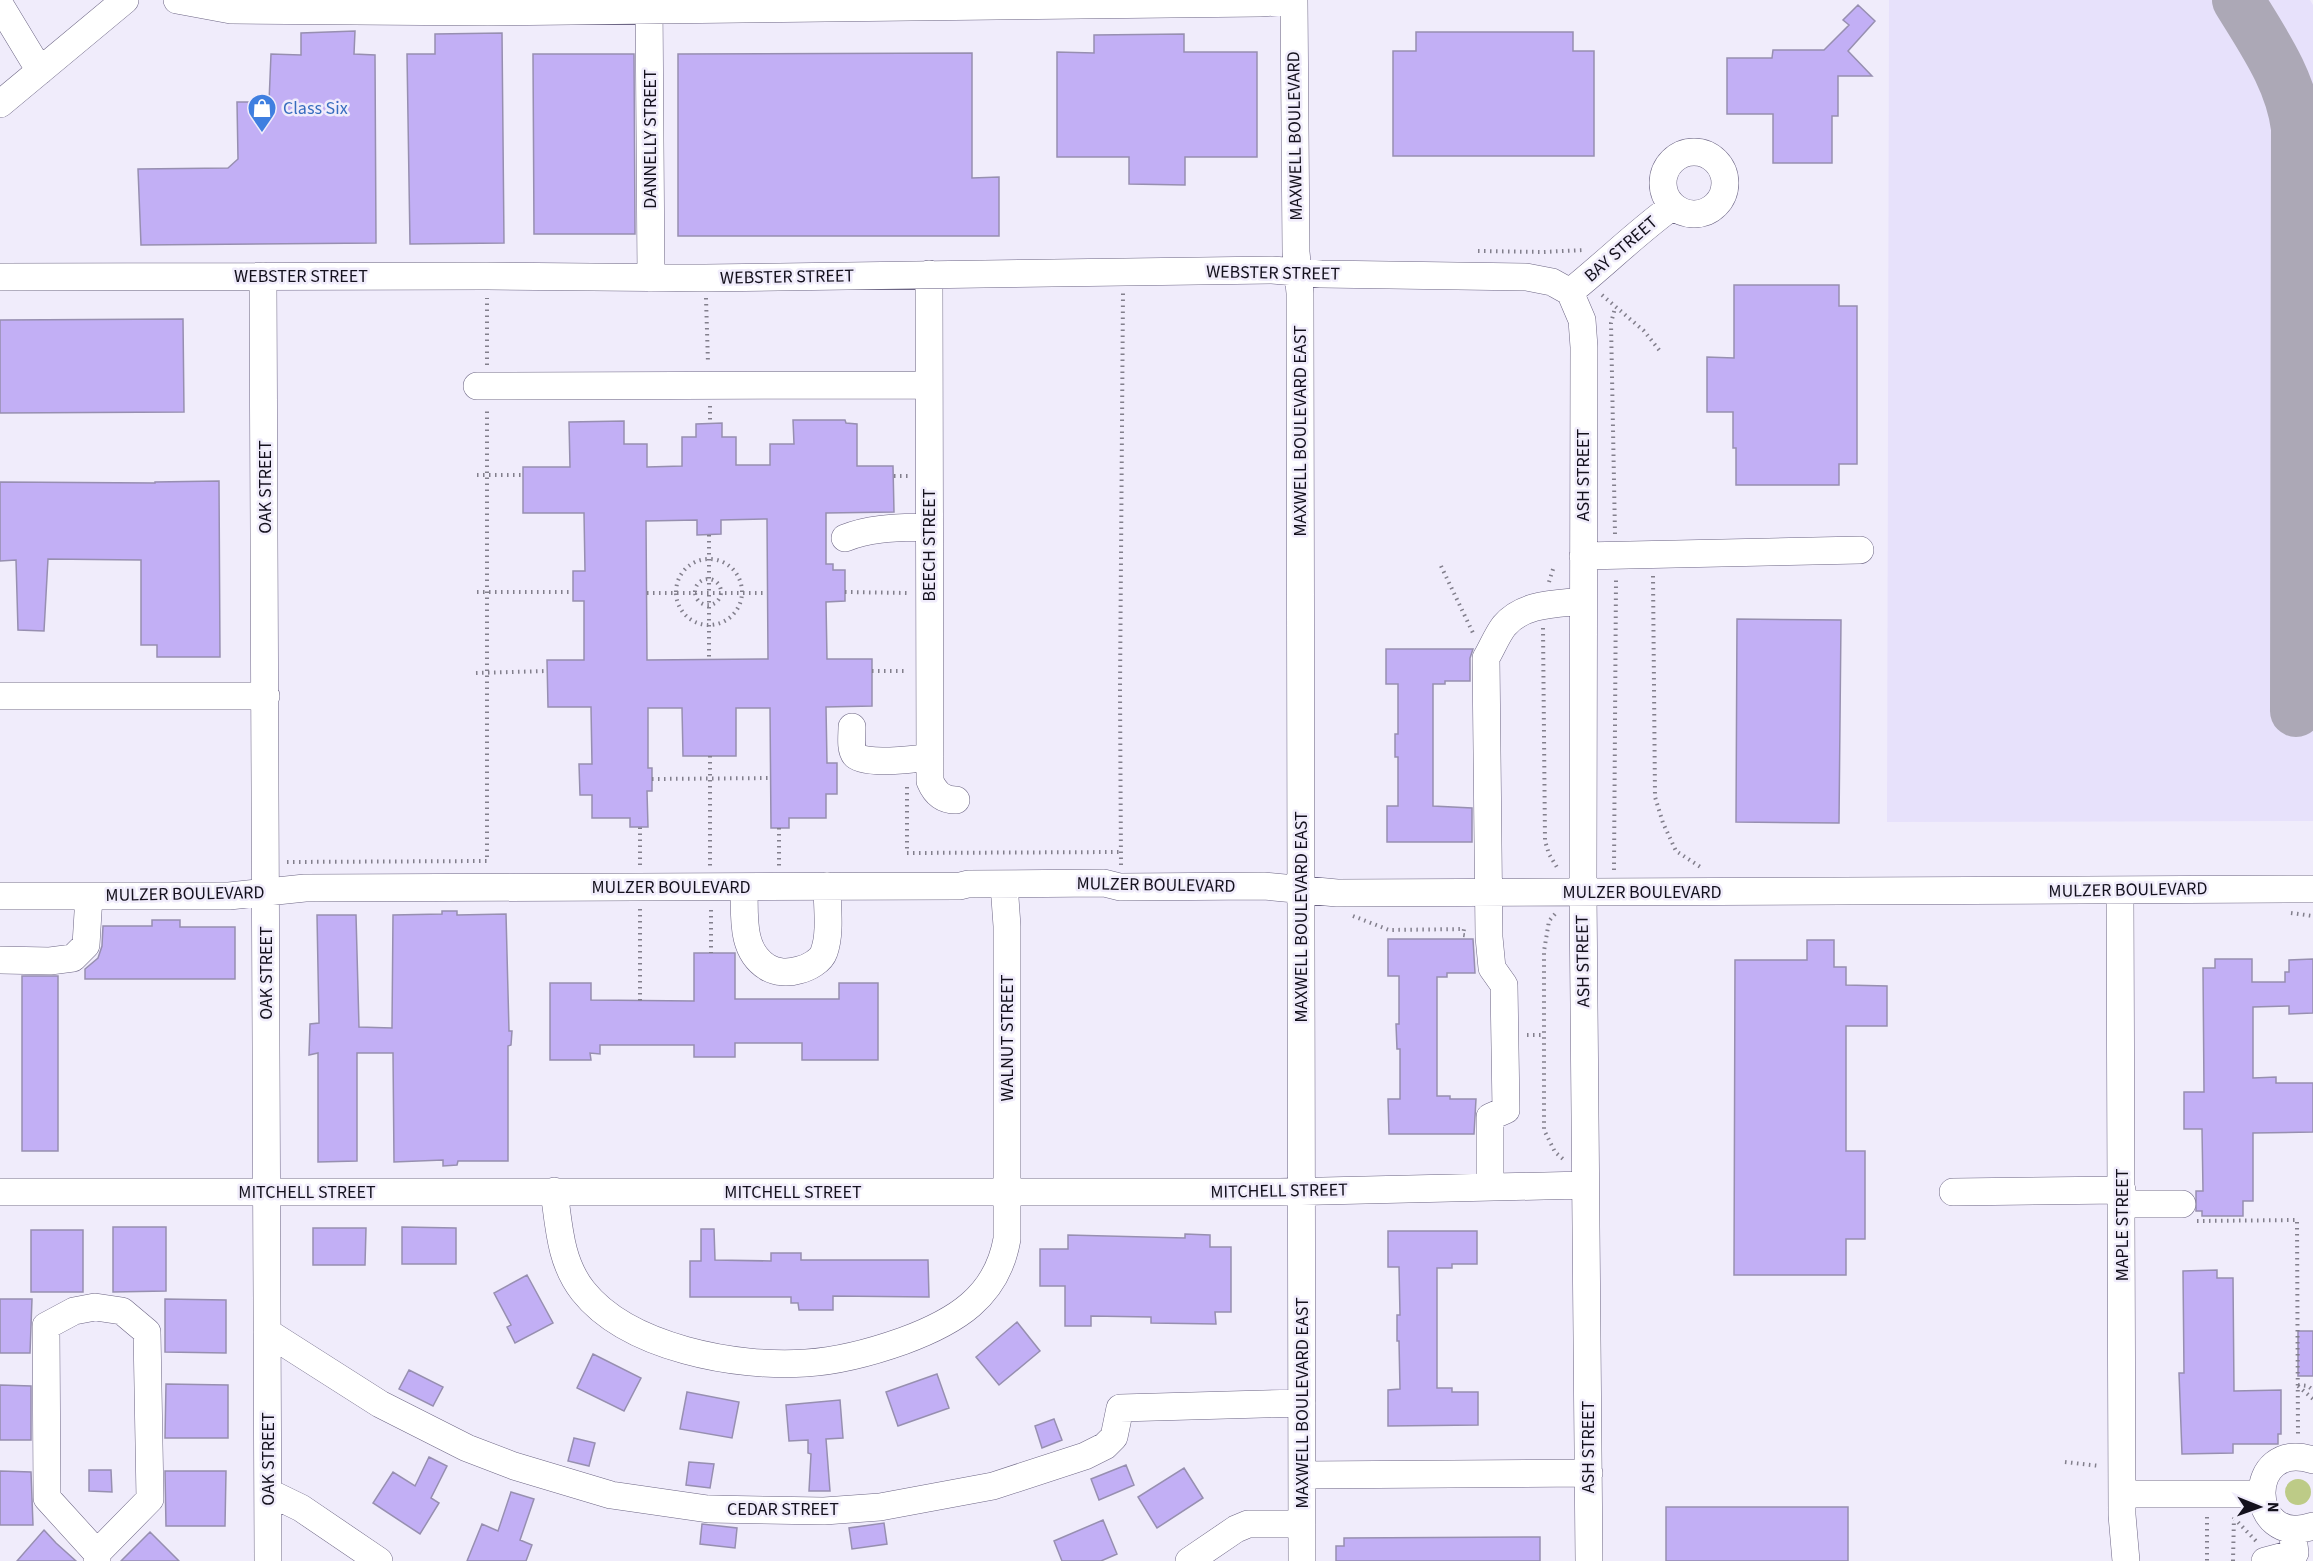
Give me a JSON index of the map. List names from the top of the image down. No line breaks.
{"streets":{"street":["MAXWELL BOULEVARD","DANNELLY STREET","BAY STREET","WEBSTER STREET","MAXWELL BOULEVARD EAST","ASH STREET","OAK STREET","BEECH STREET","MULZER BOULEVARD","WALNUT STREET","MITCHELL STREET","MAPLE STREET","CEDAR STREET"]},"crossings":[["MAXWELL BOULEVARD","WEBSTER STREET"],["MAXWELL BOULEVARD","MAXWELL BOULEVARD EAST"],["DANNELLY STREET","WEBSTER STREET"],["BAY STREET","WEBSTER STREET"],["BAY STREET","ASH STREET"],["WEBSTER STREET","MAXWELL BOULEVARD EAST"],["WEBSTER STREET","ASH STREET"],["WEBSTER STREET","OAK STREET"],["WEBSTER STREET","BEECH STREET"],["MAXWELL BOULEVARD EAST","MULZER BOULEVARD"],["MAXWELL BOULEVARD EAST","MITCHELL STREET"],["MAXWELL BOULEVARD EAST","CEDAR STREET"],["ASH STREET","MULZER BOULEVARD"],["ASH STREET","MITCHELL STREET"],["OAK STREET","MULZER BOULEVARD"],["OAK STREET","MITCHELL STREET"],["OAK STREET","CEDAR STREET"],["MULZER BOULEVARD","WALNUT STREET"],["MULZER BOULEVARD","MAPLE STREET"],["WALNUT STREET","MITCHELL STREET"]],"places":{"shop":["Class Six"]},"north":"right"}
